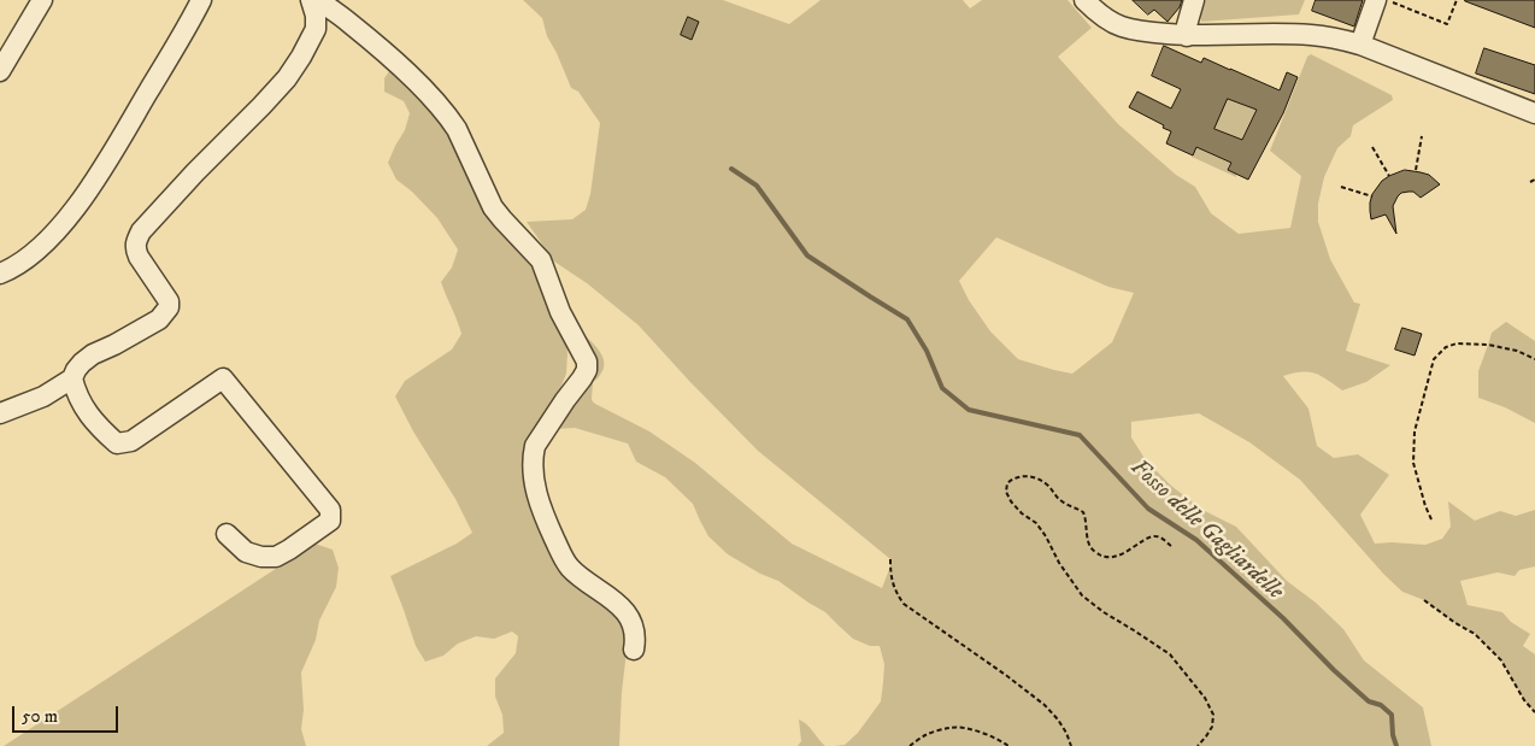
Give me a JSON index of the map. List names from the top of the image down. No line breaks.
{"water":["Fosso delle Gagliardelle"],"scale_bar":"50 m"}
